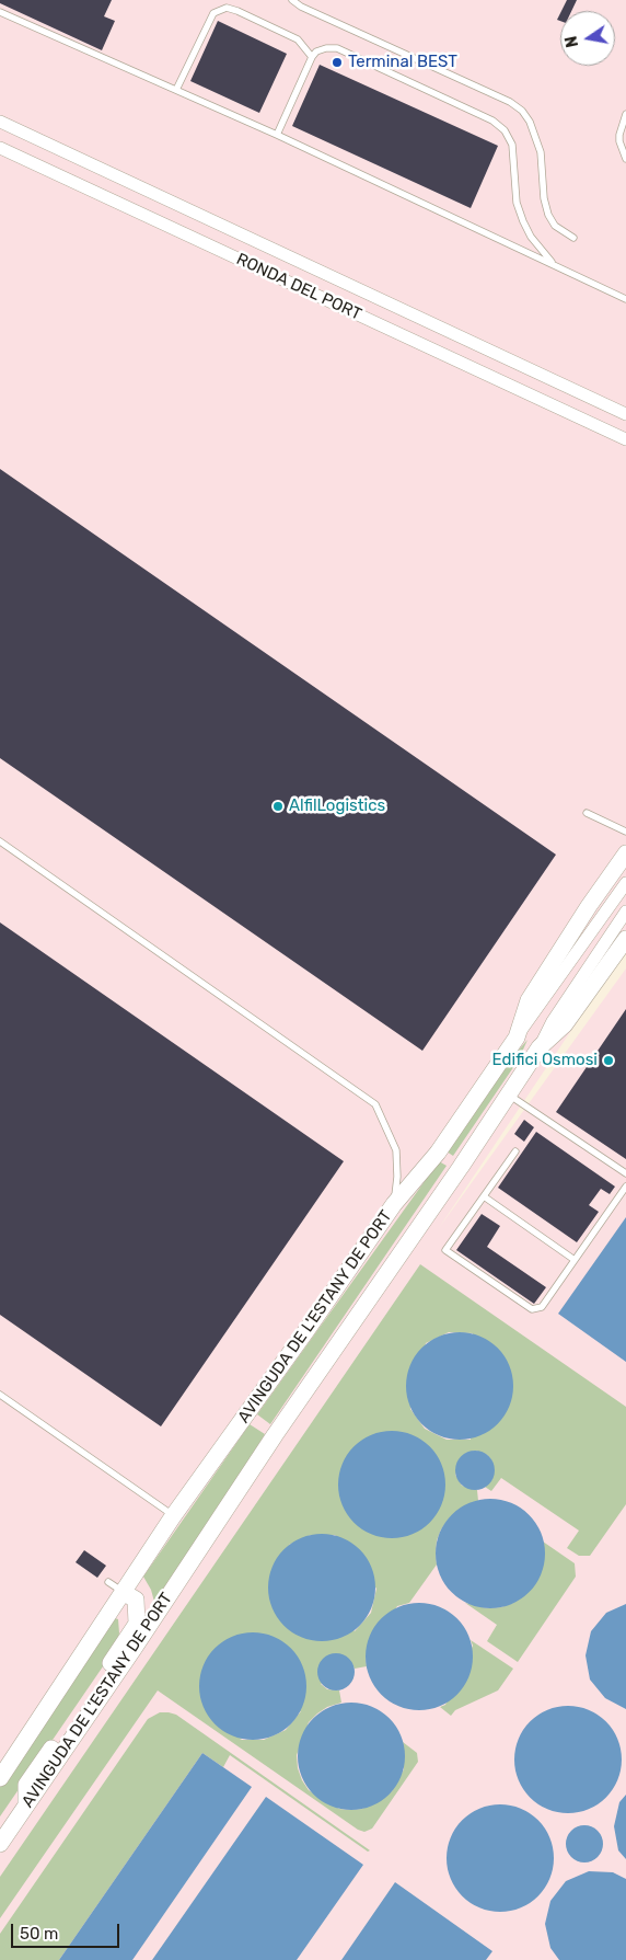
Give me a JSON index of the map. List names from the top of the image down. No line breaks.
{"streets":{"street":["RONDA DEL PORT","AVINGUDA DE L'ESTANY DE PORT"]},"places":["Terminal BEST","AlfilLogistics","Edifici Osmosi"],"scale_bar":"50 m","north":"left"}
